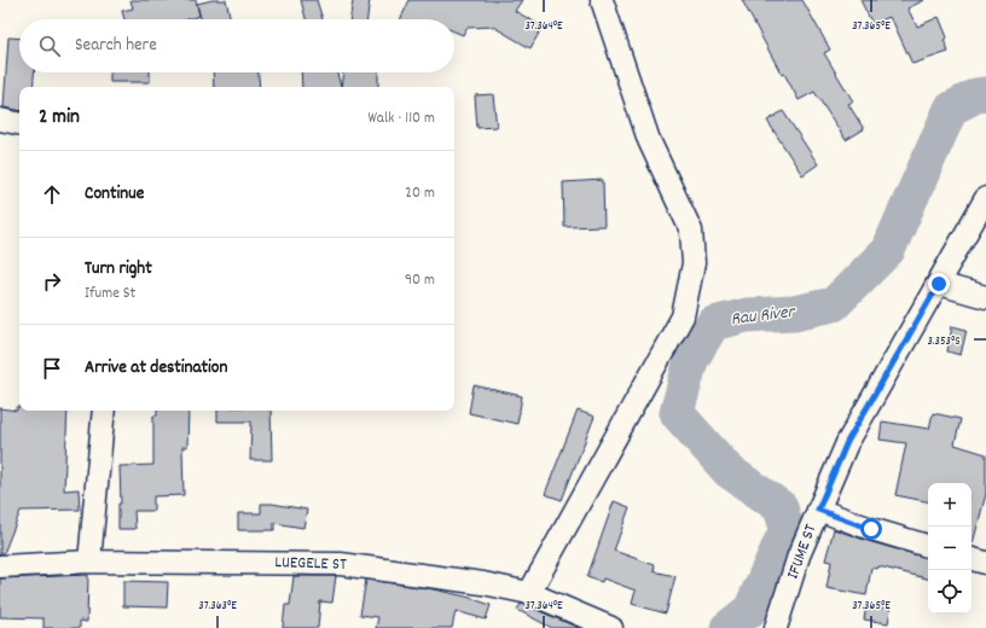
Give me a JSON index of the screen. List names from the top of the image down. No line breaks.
{"streets":{"street":["IFUME ST","LUEGELE ST"]},"water":["Rau River"],"page":{"search":"Search here","heading":["2 min","Walk · 110 m"],"list":[["Continue","20 m"],["Turn right","Ifume St","90 m"],"Arrive at destination"],"map_buttons":["+","−"]},"coordinates":["37.364°E","37.365°E","3.353°S","37.363°E"]}
